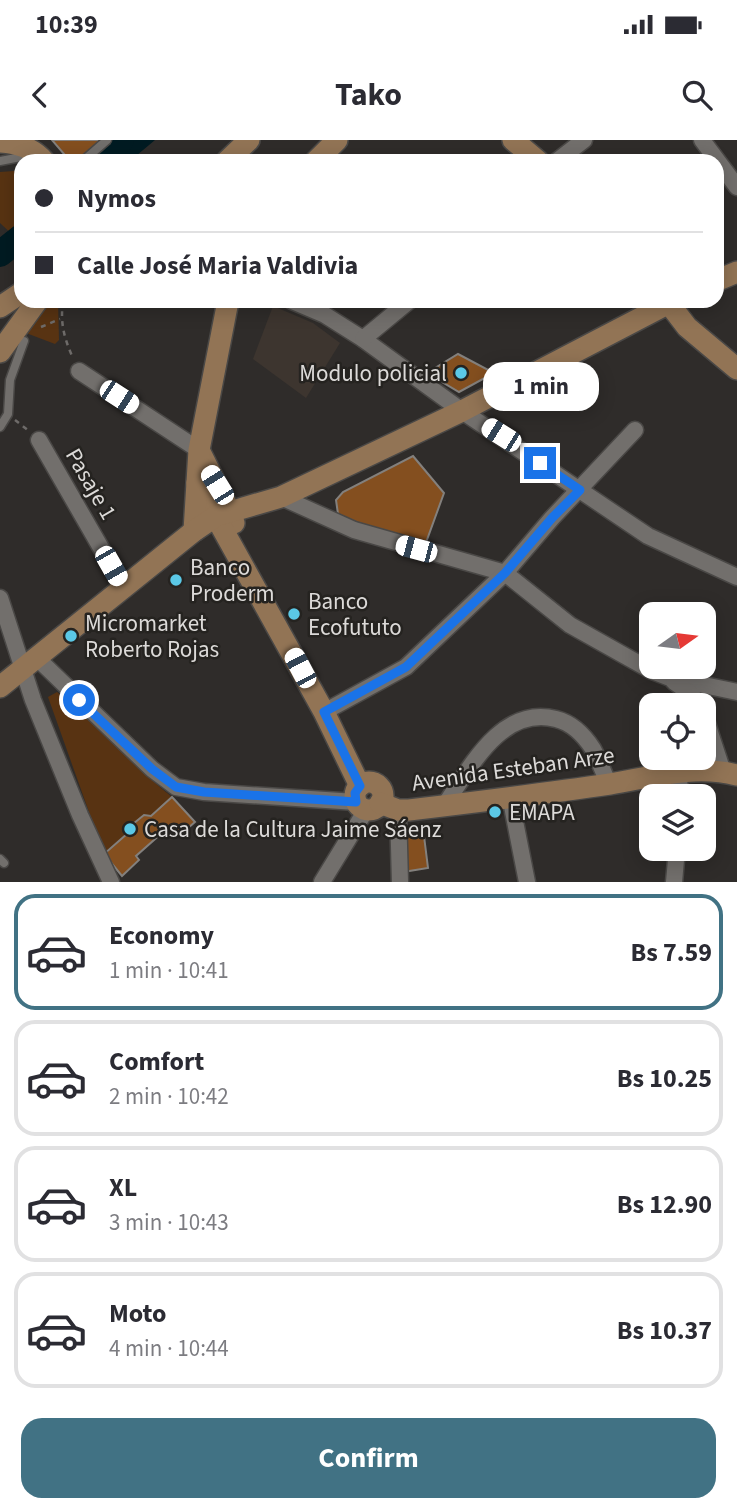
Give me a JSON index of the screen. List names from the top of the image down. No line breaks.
{"streets":{"main road":["Avenida Esteban Arze"],"street":["Pasaje 1"]},"places":["Modulo policial","Banco Proderm","Banco Ecofututo","Micromarket Roberto Rojas","EMAPA","Casa de la Cultura Jaime Sáenz"],"north":"right","page":{"status":"10:39","header":"Tako","banner":["Nymos","Calle José Maria Valdivia"],"bubble":"1 min","list":[{"name":"Economy","note":"1 min · 10:41","value":"Bs 7.59"},{"name":"Comfort","note":"2 min · 10:42","value":"Bs 10.25"},{"name":"XL","note":"3 min · 10:43","value":"Bs 12.90"},{"name":"Moto","note":"4 min · 10:44","value":"Bs 10.37"}],"buttons":"Confirm"}}
